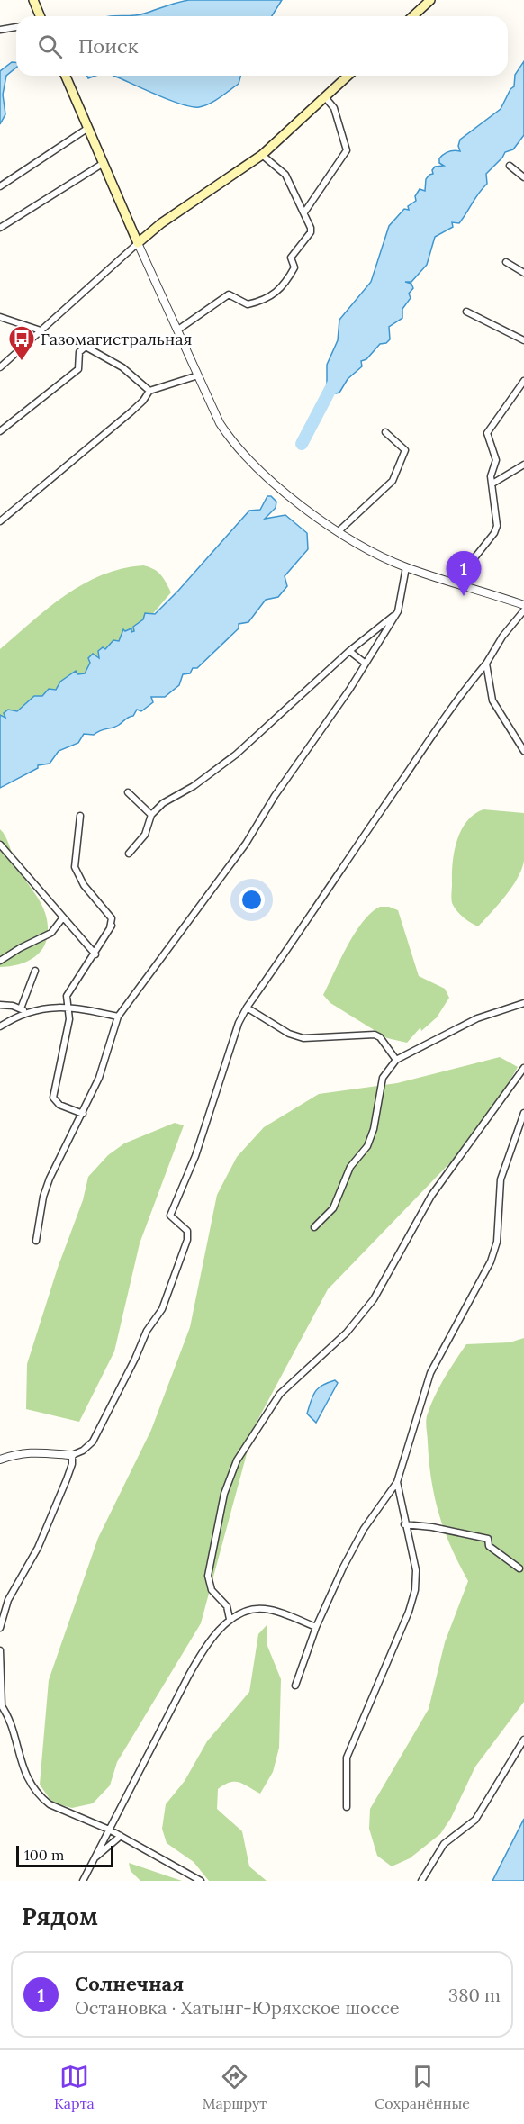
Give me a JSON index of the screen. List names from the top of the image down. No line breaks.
{"places":{"bus stop":["Газомагистральная"]},"scale_bar":"100 m","page":{"search":"Поиск","pins":"1","scale":"100 m","heading":"Рядом","list":[{"mark":"1","name":"Солнечная","note":"Остановка · Хатынг-Юряхское шоссе","value":"380 m"}],"nav":["Карта","Маршрут","Сохранённые"]}}
